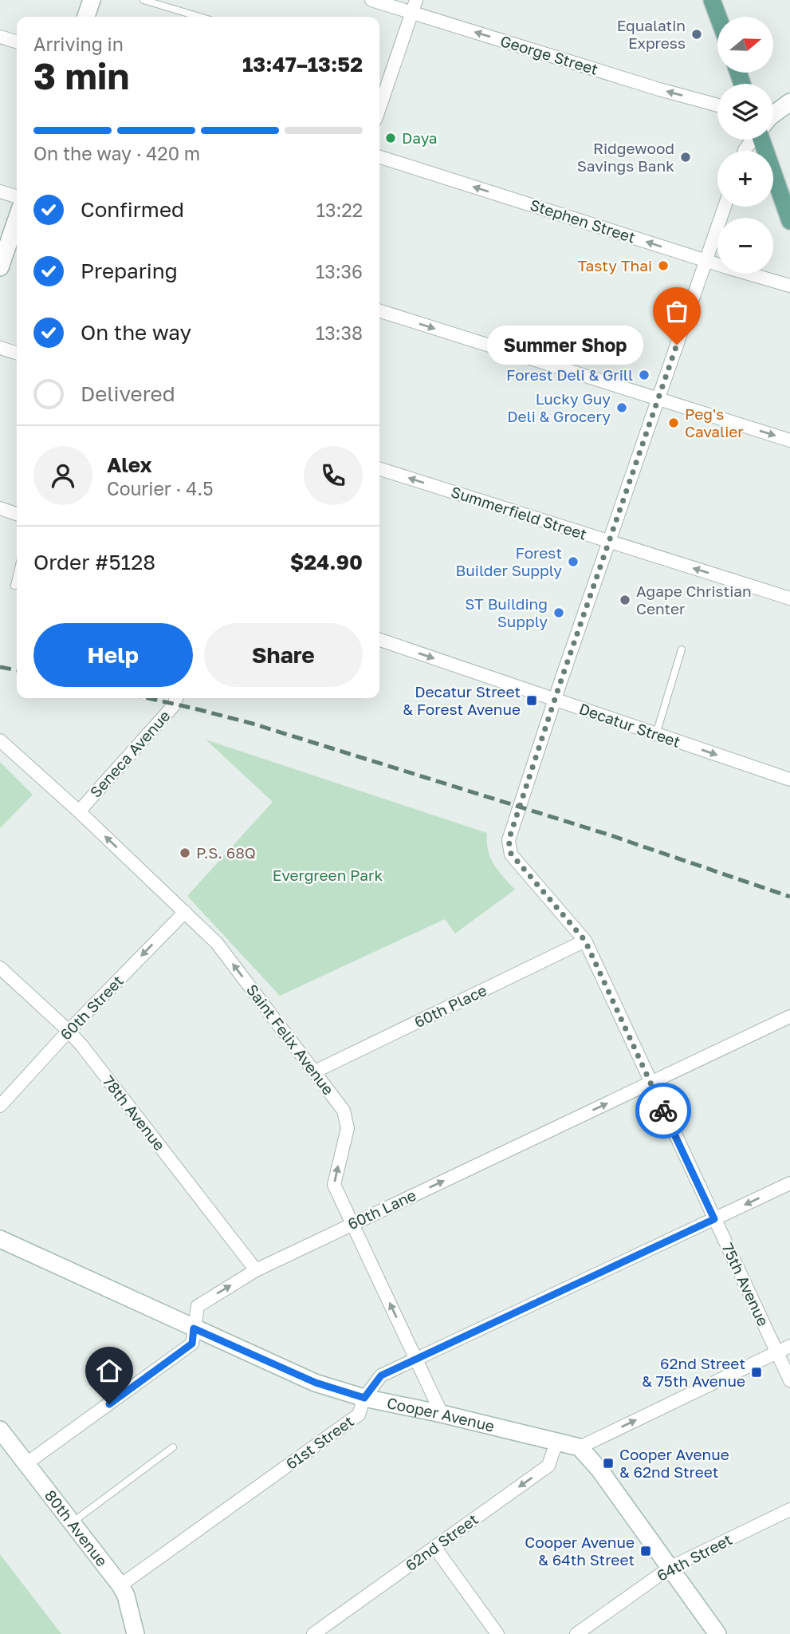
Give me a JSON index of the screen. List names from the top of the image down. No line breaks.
{"streets":{"main road":["Cooper Avenue","80th Avenue"],"street":["George Street","Stephen Street","Summerfield Street","Decatur Street","Seneca Avenue","60th Place","60th Street","Saint Felix Avenue","78th Avenue","60th Lane","75th Avenue","61st Street","62nd Street","64th Street"]},"crossings":[["Decatur Street","75th Avenue"],["Seneca Avenue","Saint Felix Avenue"],["60th Place","Saint Felix Avenue"],["60th Place","75th Avenue"],["60th Street","Saint Felix Avenue"],["60th Street","78th Avenue"],["Saint Felix Avenue","60th Lane"],["Saint Felix Avenue","Cooper Avenue"],["Saint Felix Avenue","61st Street"],["78th Avenue","60th Lane"],["60th Lane","75th Avenue"],["60th Lane","Cooper Avenue"],["60th Lane","80th Avenue"],["75th Avenue","61st Street"],["Cooper Avenue","61st Street"],["Cooper Avenue","62nd Street"],["61st Street","80th Avenue"]],"one_way":["George Street","Stephen Street","Summerfield Street","Decatur Street","60th Street","Saint Felix Avenue","60th Lane","62nd Street"],"parks":["Evergreen Park"],"places":{"other":["Equalatin Express","Daya","Ridgewood Savings Bank","Tasty Thai","Summer Shop","Forest Deli & Grill","Lucky Guy Deli & Grocery","Peg's Cavalier","Forest Builder Supply","Agape Christian Center","ST Building Supply","P.S. 68Q"],"transit":["Decatur Street & Forest Avenue","62nd Street & 75th Avenue","Cooper Avenue & 62nd Street","Cooper Avenue & 64th Street"]},"north":"right","page":{"map_buttons":["+","−"],"heading":["3 min","Arriving in","13:47–13:52"],"panel":["Alex","Courier · 4.5","Order #5128","$24.90"],"bar":"On the way · 420 m","list":[["Confirmed","13:22"],["Preparing","13:36"],["On the way","13:38"],"Delivered"],"bubble":"Summer Shop","buttons":["Help","Share"]}}
